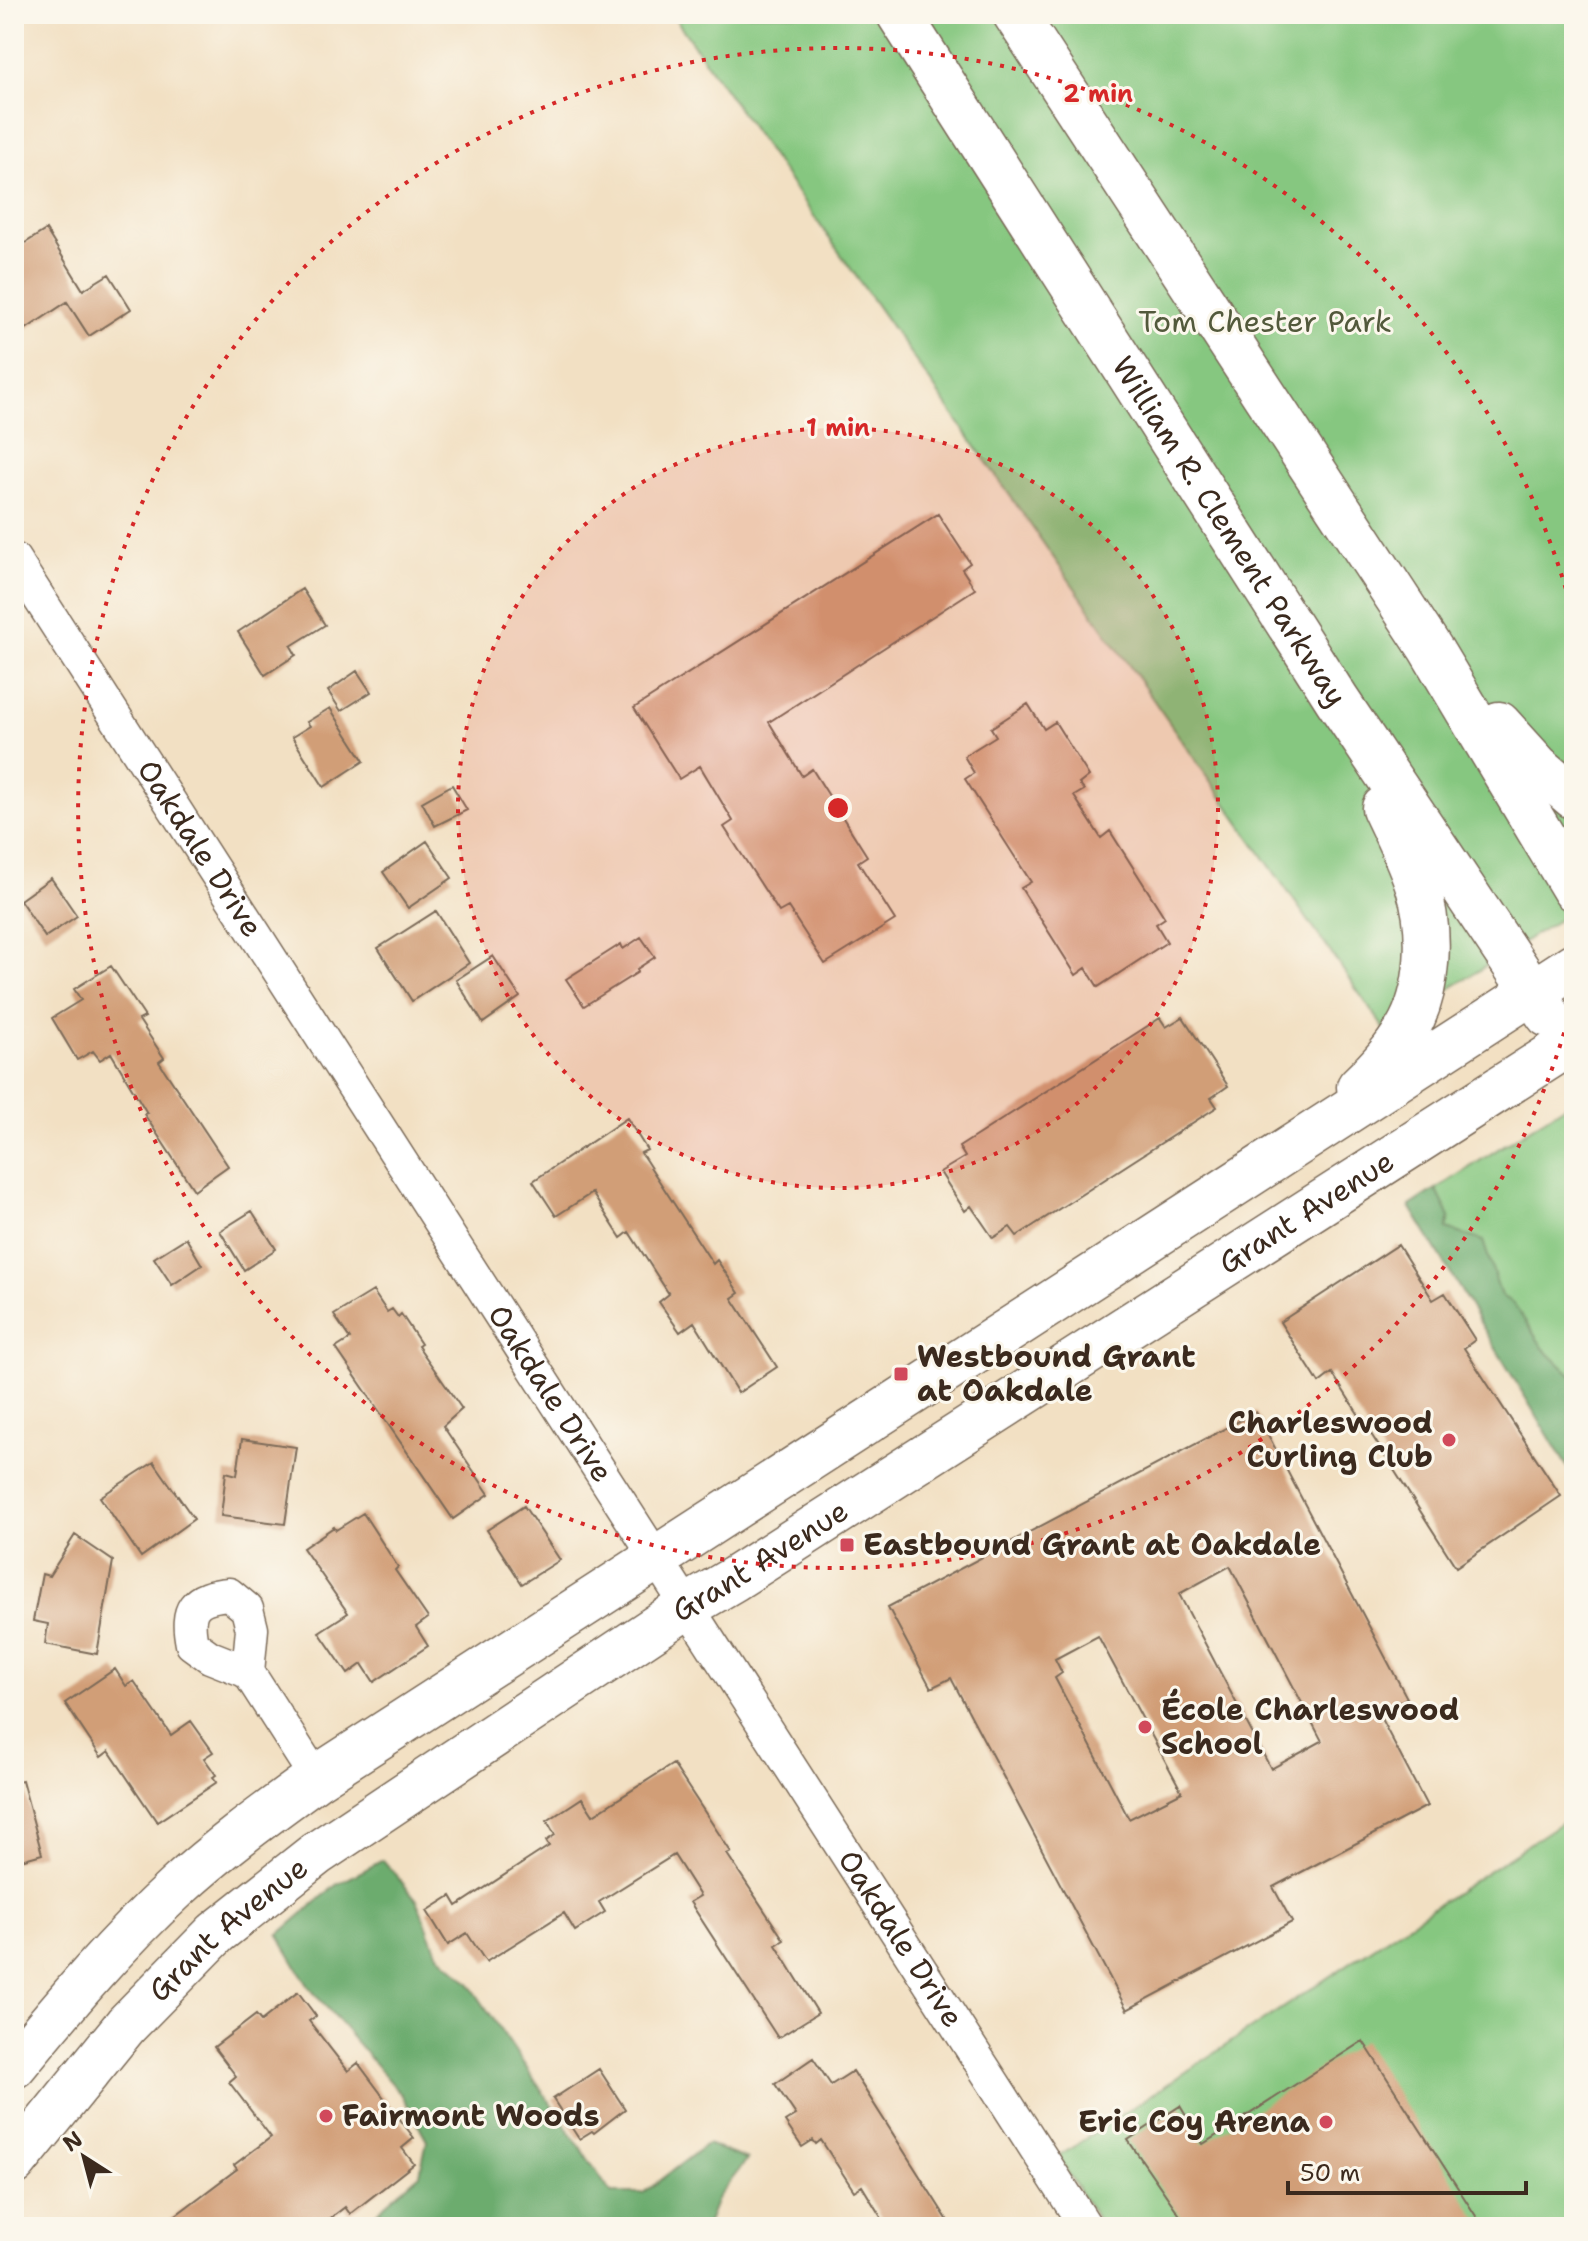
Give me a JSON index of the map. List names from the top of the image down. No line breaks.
{"streets":{"main road":["William R. Clement Parkway","Grant Avenue"],"street":["Oakdale Drive"]},"crossings":[["William R. Clement Parkway","Grant Avenue"],["Oakdale Drive","Grant Avenue"]],"parks":["Tom Chester Park"],"places":{"transit":["Westbound Grant at Oakdale","Eastbound Grant at Oakdale"],"other":["Charleswood Curling Club","École Charleswood School","Fairmont Woods","Eric Coy Arena"]},"scale_bar":"50 m","north":"top left","rings":["2 min","1 min"]}
